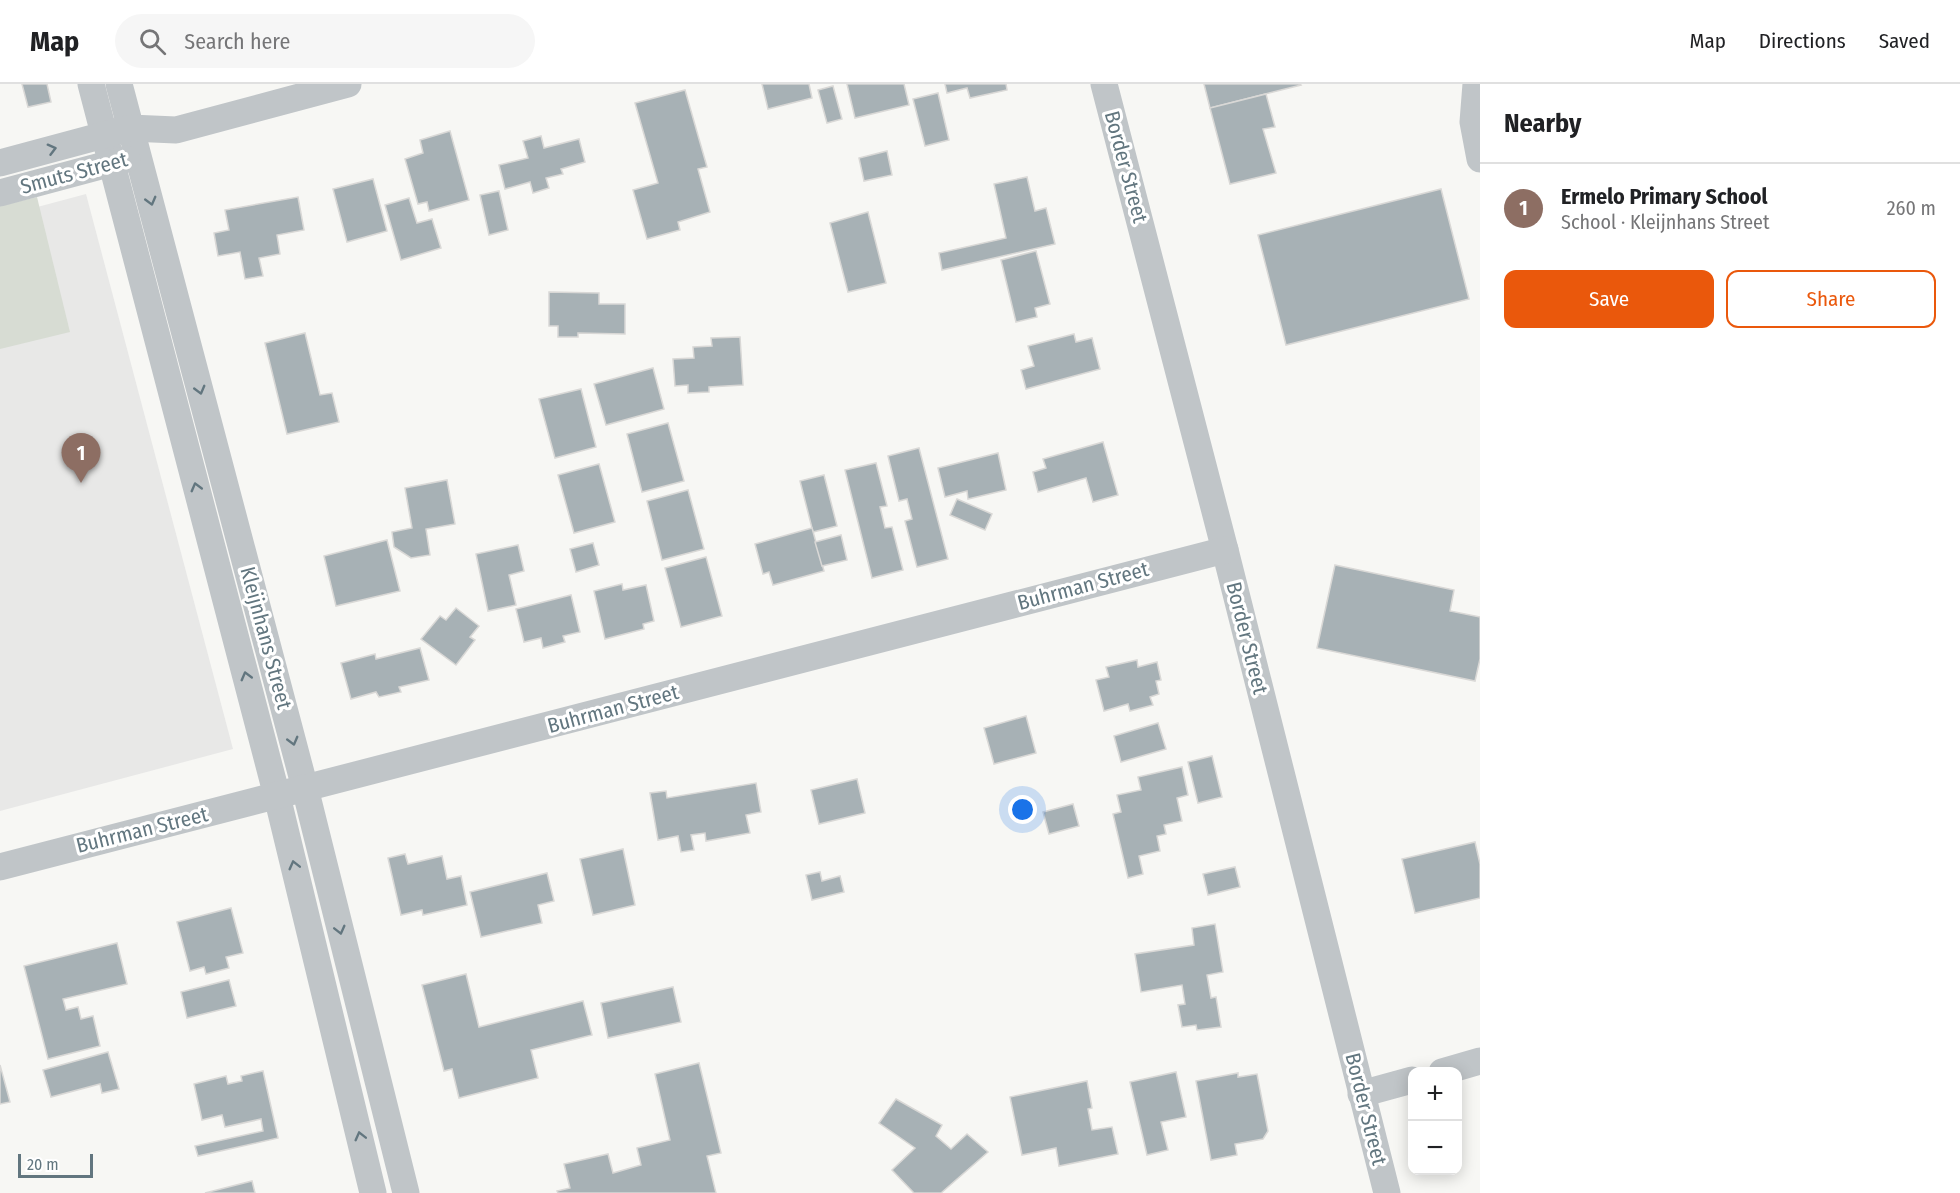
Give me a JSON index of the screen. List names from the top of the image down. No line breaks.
{"streets":{"street":["Border Street","Smuts Street","Buhrman Street","Kleijnhans Street"]},"crossings":[["Border Street","Buhrman Street"],["Smuts Street","Kleijnhans Street"],["Buhrman Street","Kleijnhans Street"]],"scale_bar":"20 m","page":{"header":"Map","search":"Search here","nav":["Map","Directions","Saved"],"heading":"Nearby","list":[{"mark":"1","name":"Ermelo Primary School","note":"School · Kleijnhans Street","value":"260 m"}],"buttons":["Save","Share"],"pins":"1","map_buttons":["+","−"],"scale":"20 m"}}
